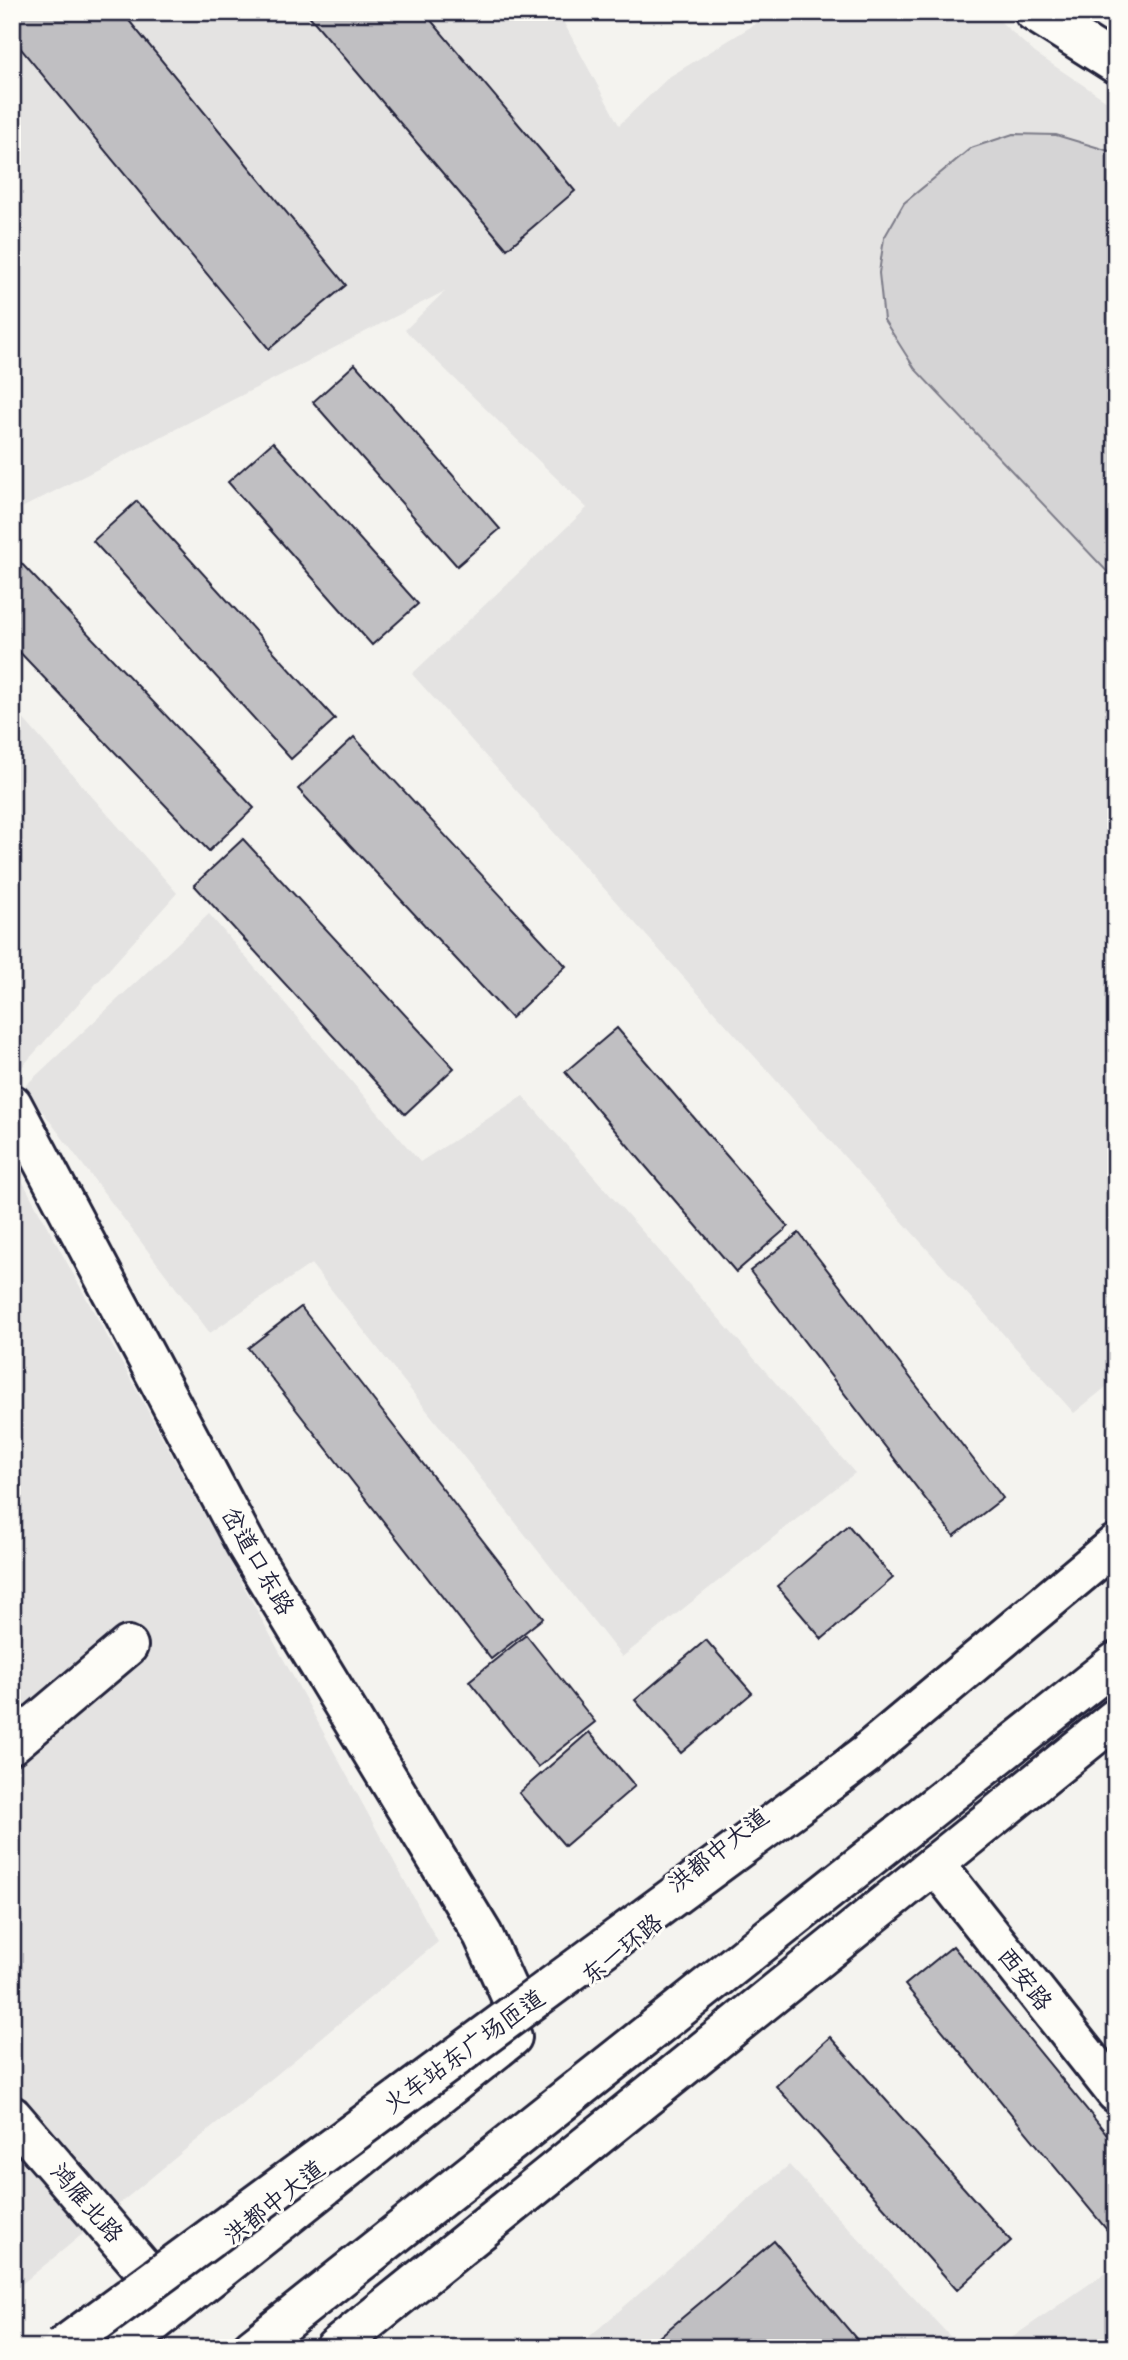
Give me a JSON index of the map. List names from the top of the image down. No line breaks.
{"streets":{"main road":["岔道口东路","洪都中大道","东一环路","西安路","火车站东广场匝道","鸿雁北路"]},"crossings":[["岔道口东路","洪都中大道"],["洪都中大道","鸿雁北路"],["东一环路","火车站东广场匝道"]]}
